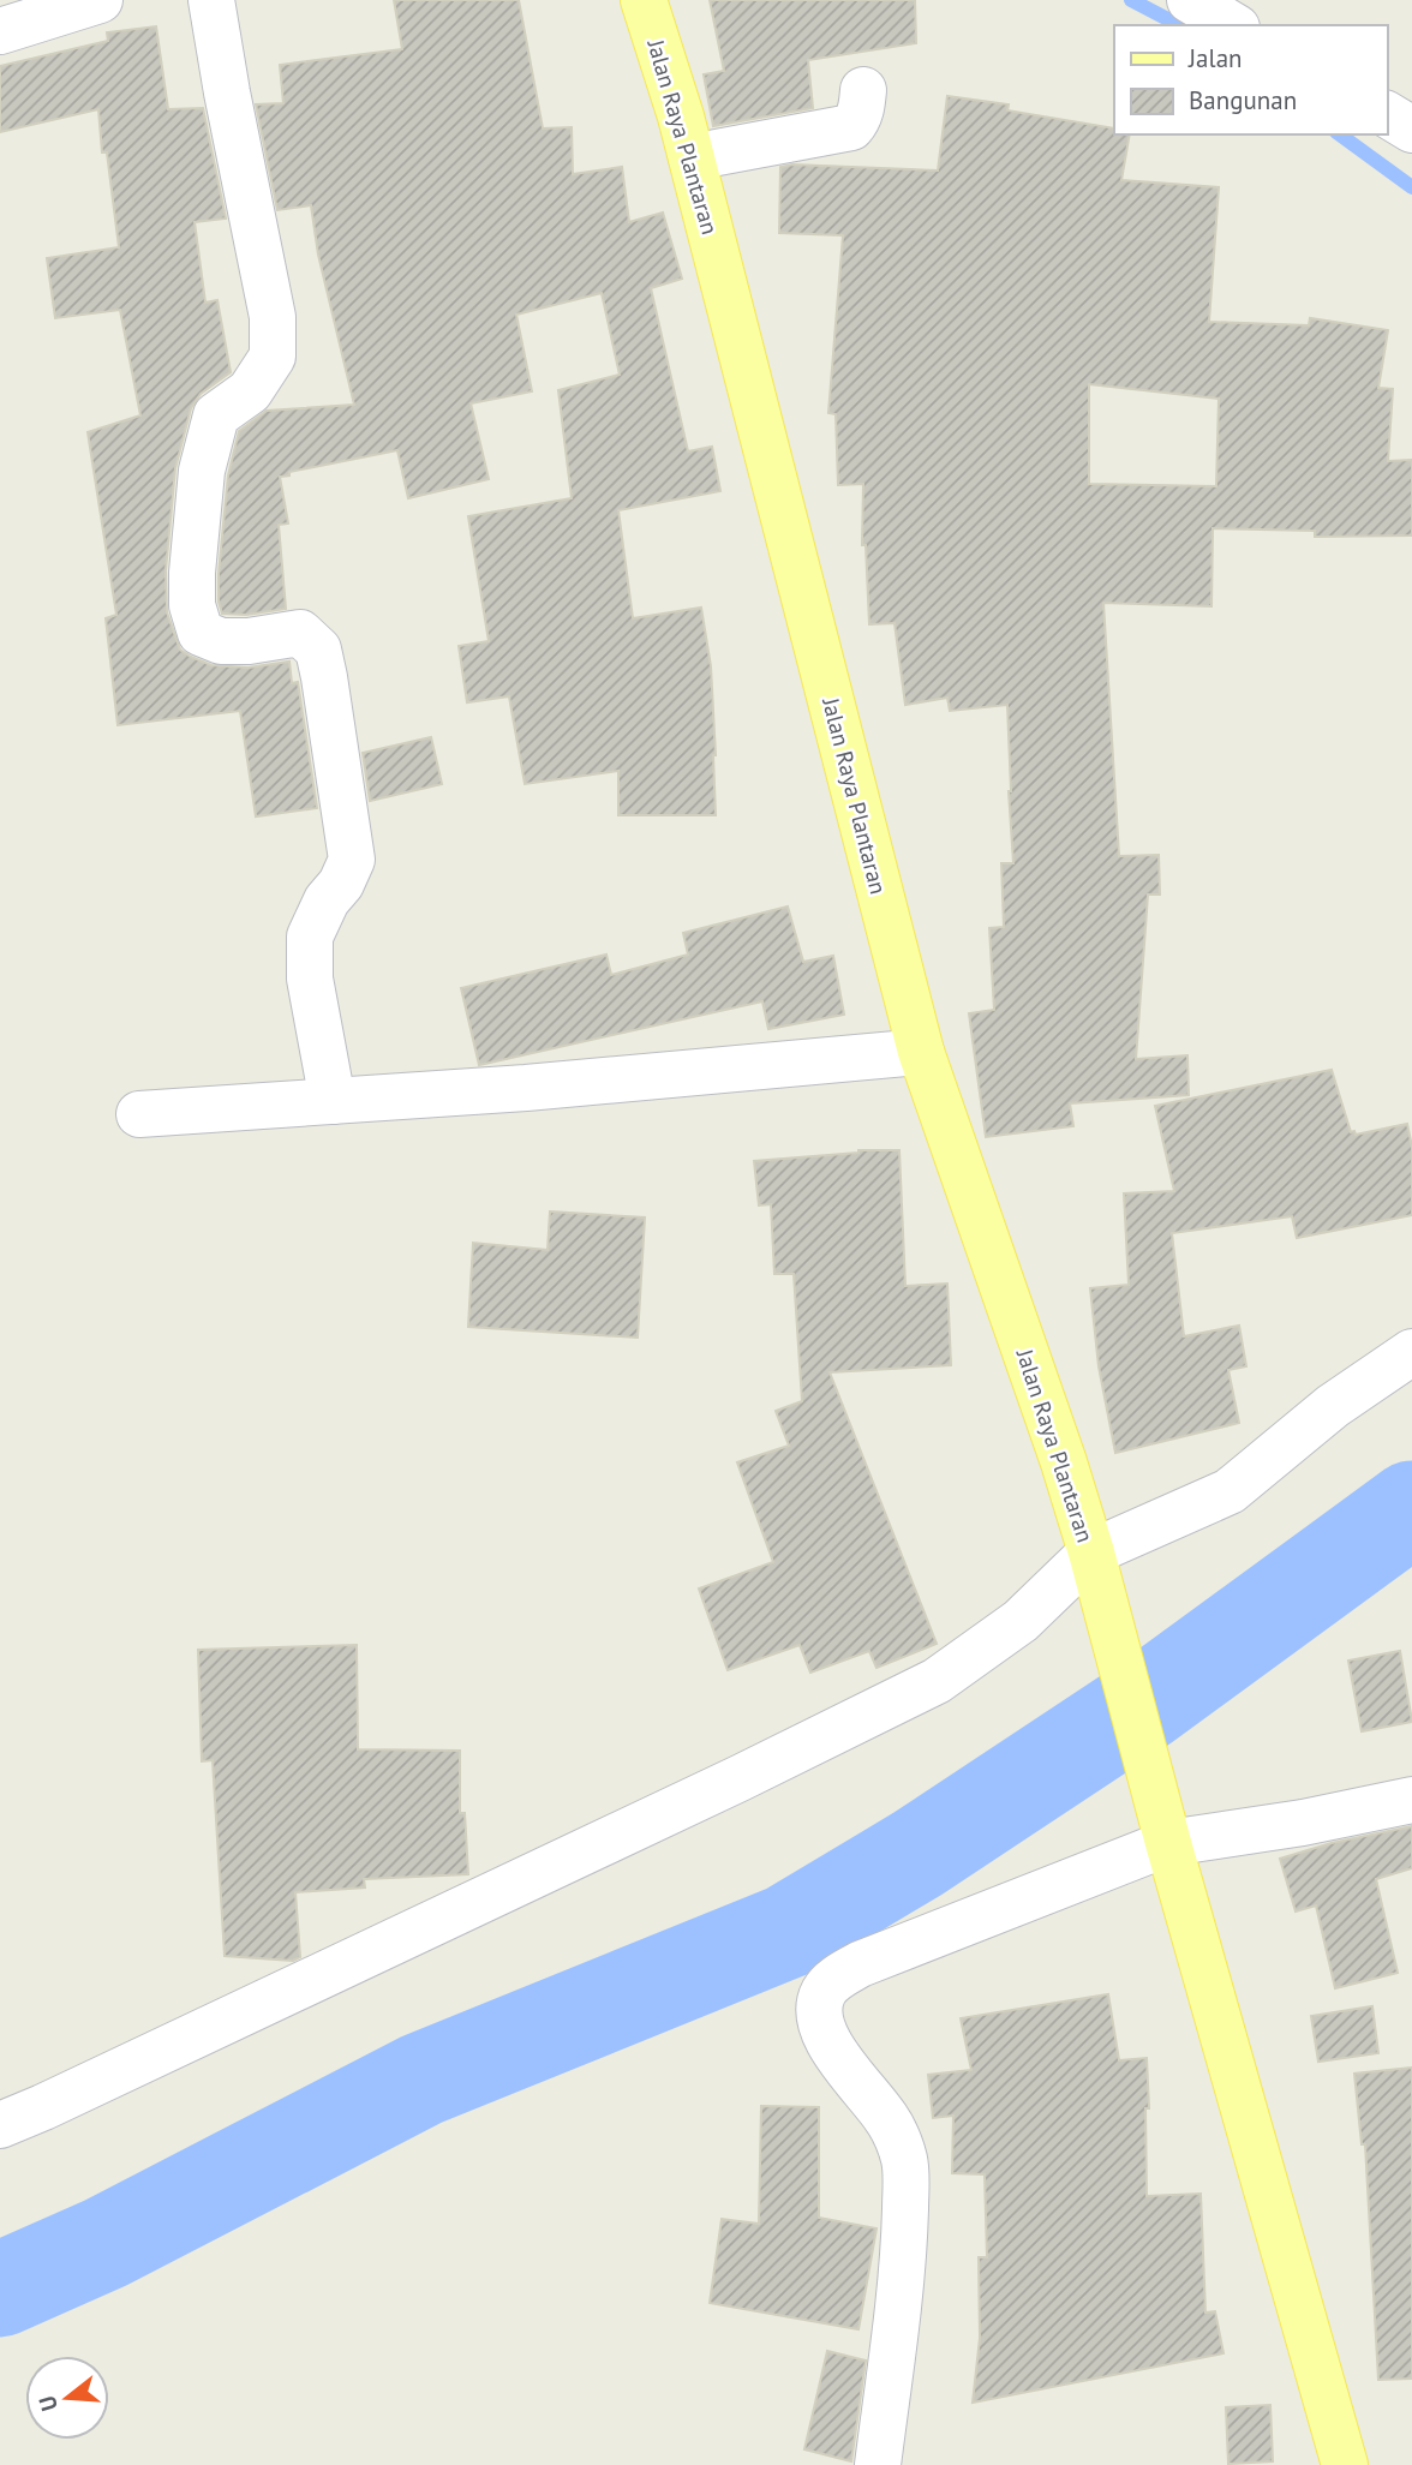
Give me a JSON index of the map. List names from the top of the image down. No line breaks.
{"streets":{"main road":["Jalan Raya Plantaran"]},"legend":["Jalan","Bangunan"],"north":"left"}
